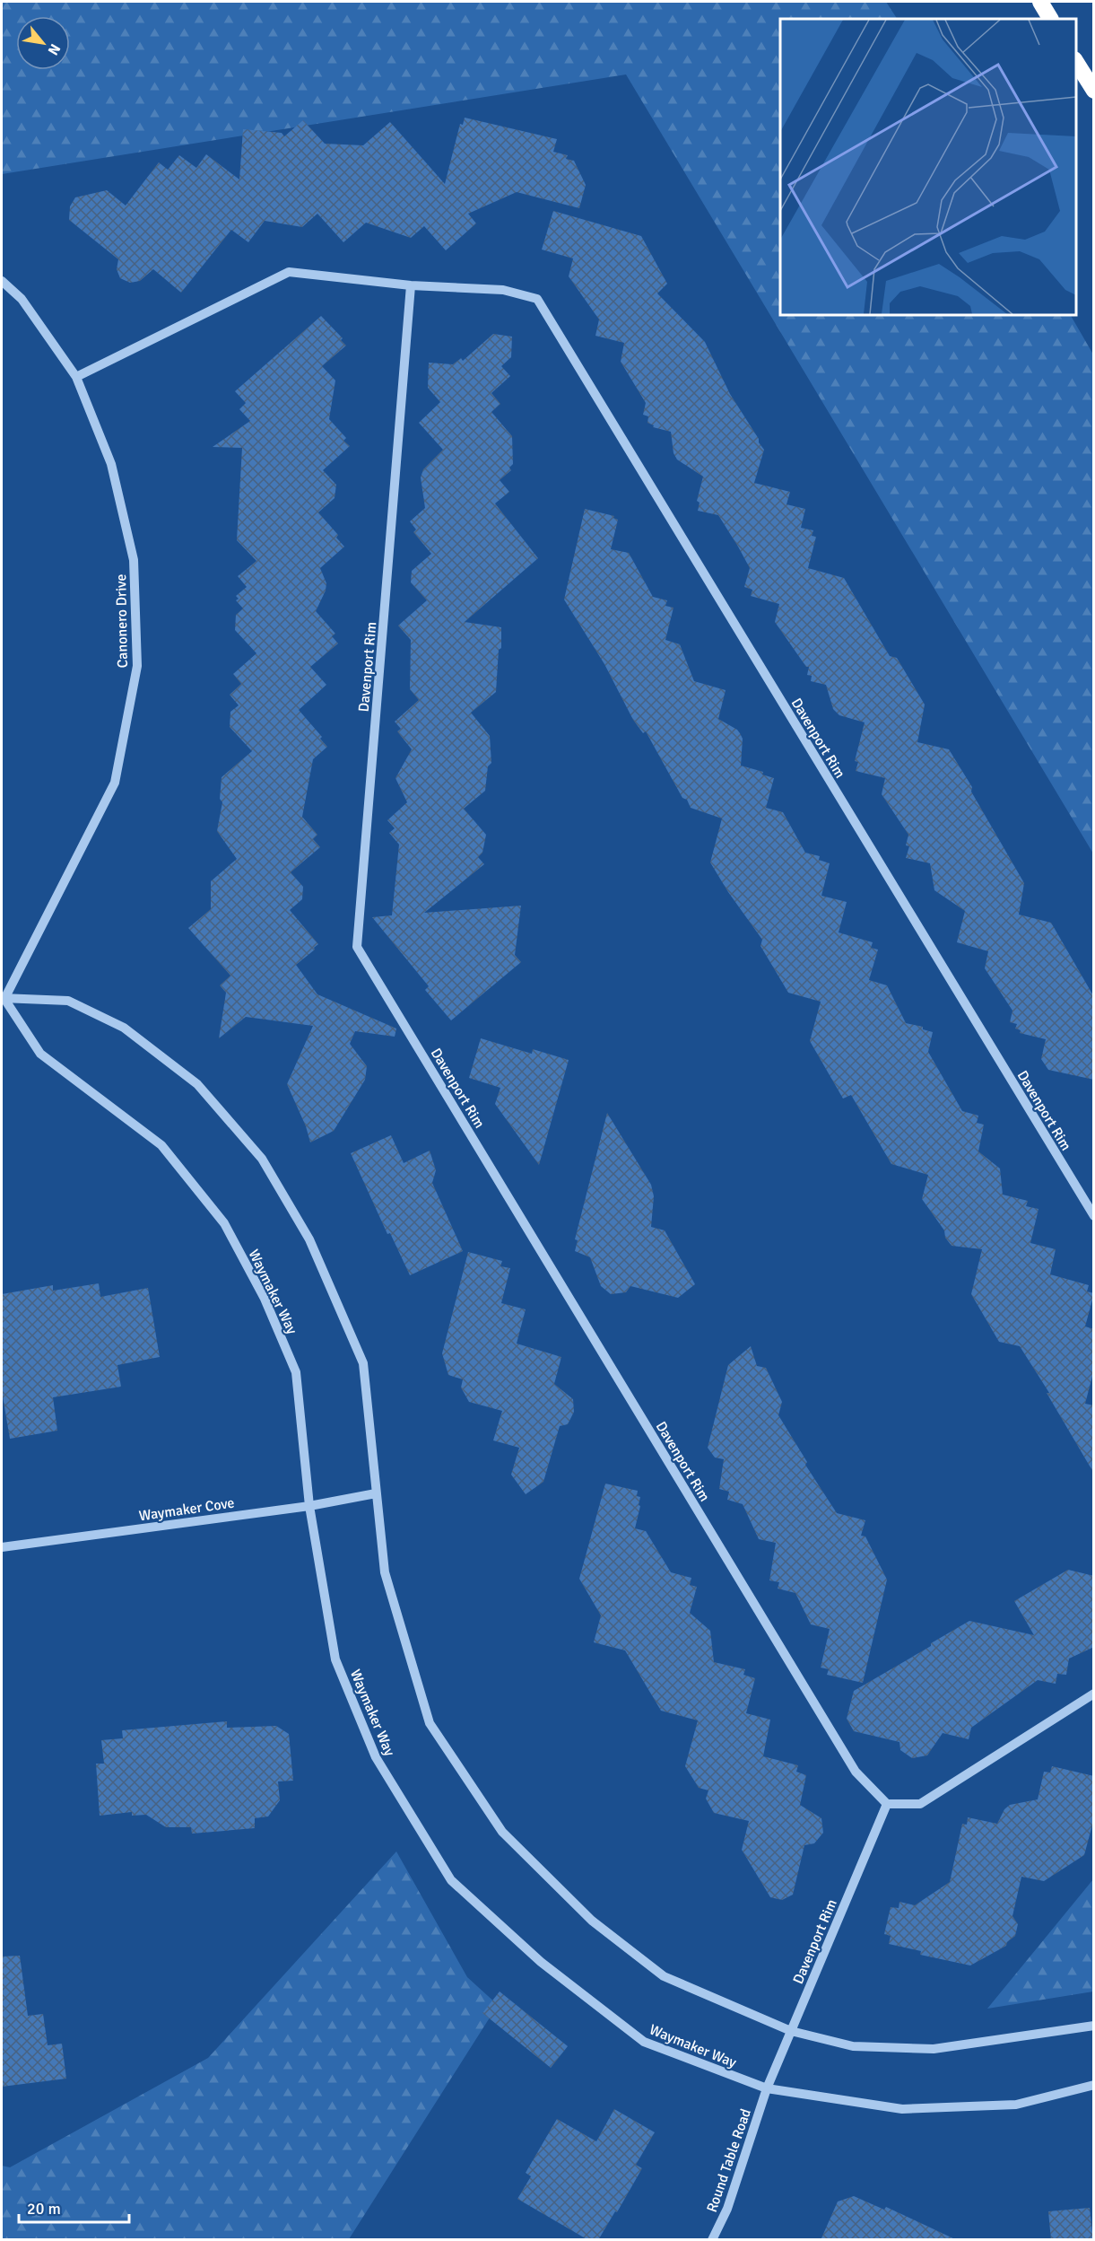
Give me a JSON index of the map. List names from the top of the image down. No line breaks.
{"streets":{"street":["Canonero Drive","Davenport Rim","Waymaker Way","Waymaker Cove","Round Table Road"]},"crossings":[["Canonero Drive","Davenport Rim"],["Canonero Drive","Waymaker Way"],["Davenport Rim","Waymaker Way"],["Davenport Rim","Round Table Road"],["Waymaker Way","Waymaker Cove"],["Waymaker Way","Round Table Road"]],"scale_bar":"20 m","north":"bottom right"}
